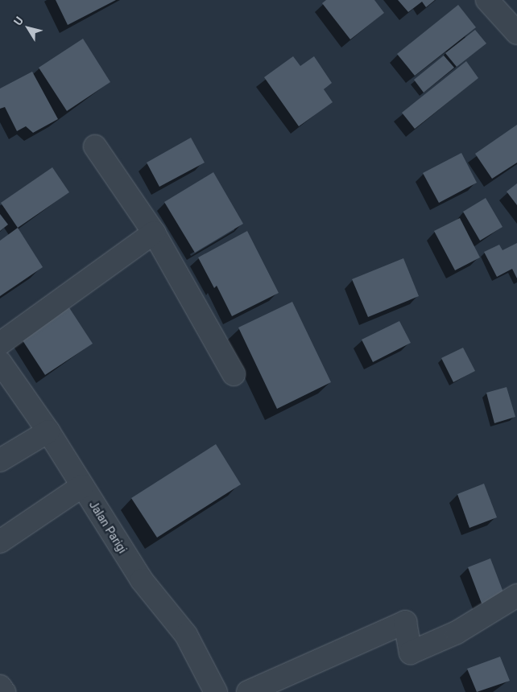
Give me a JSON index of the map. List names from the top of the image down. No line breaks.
{"streets":{"street":["Jalan Parigi"]},"north":"top left"}
